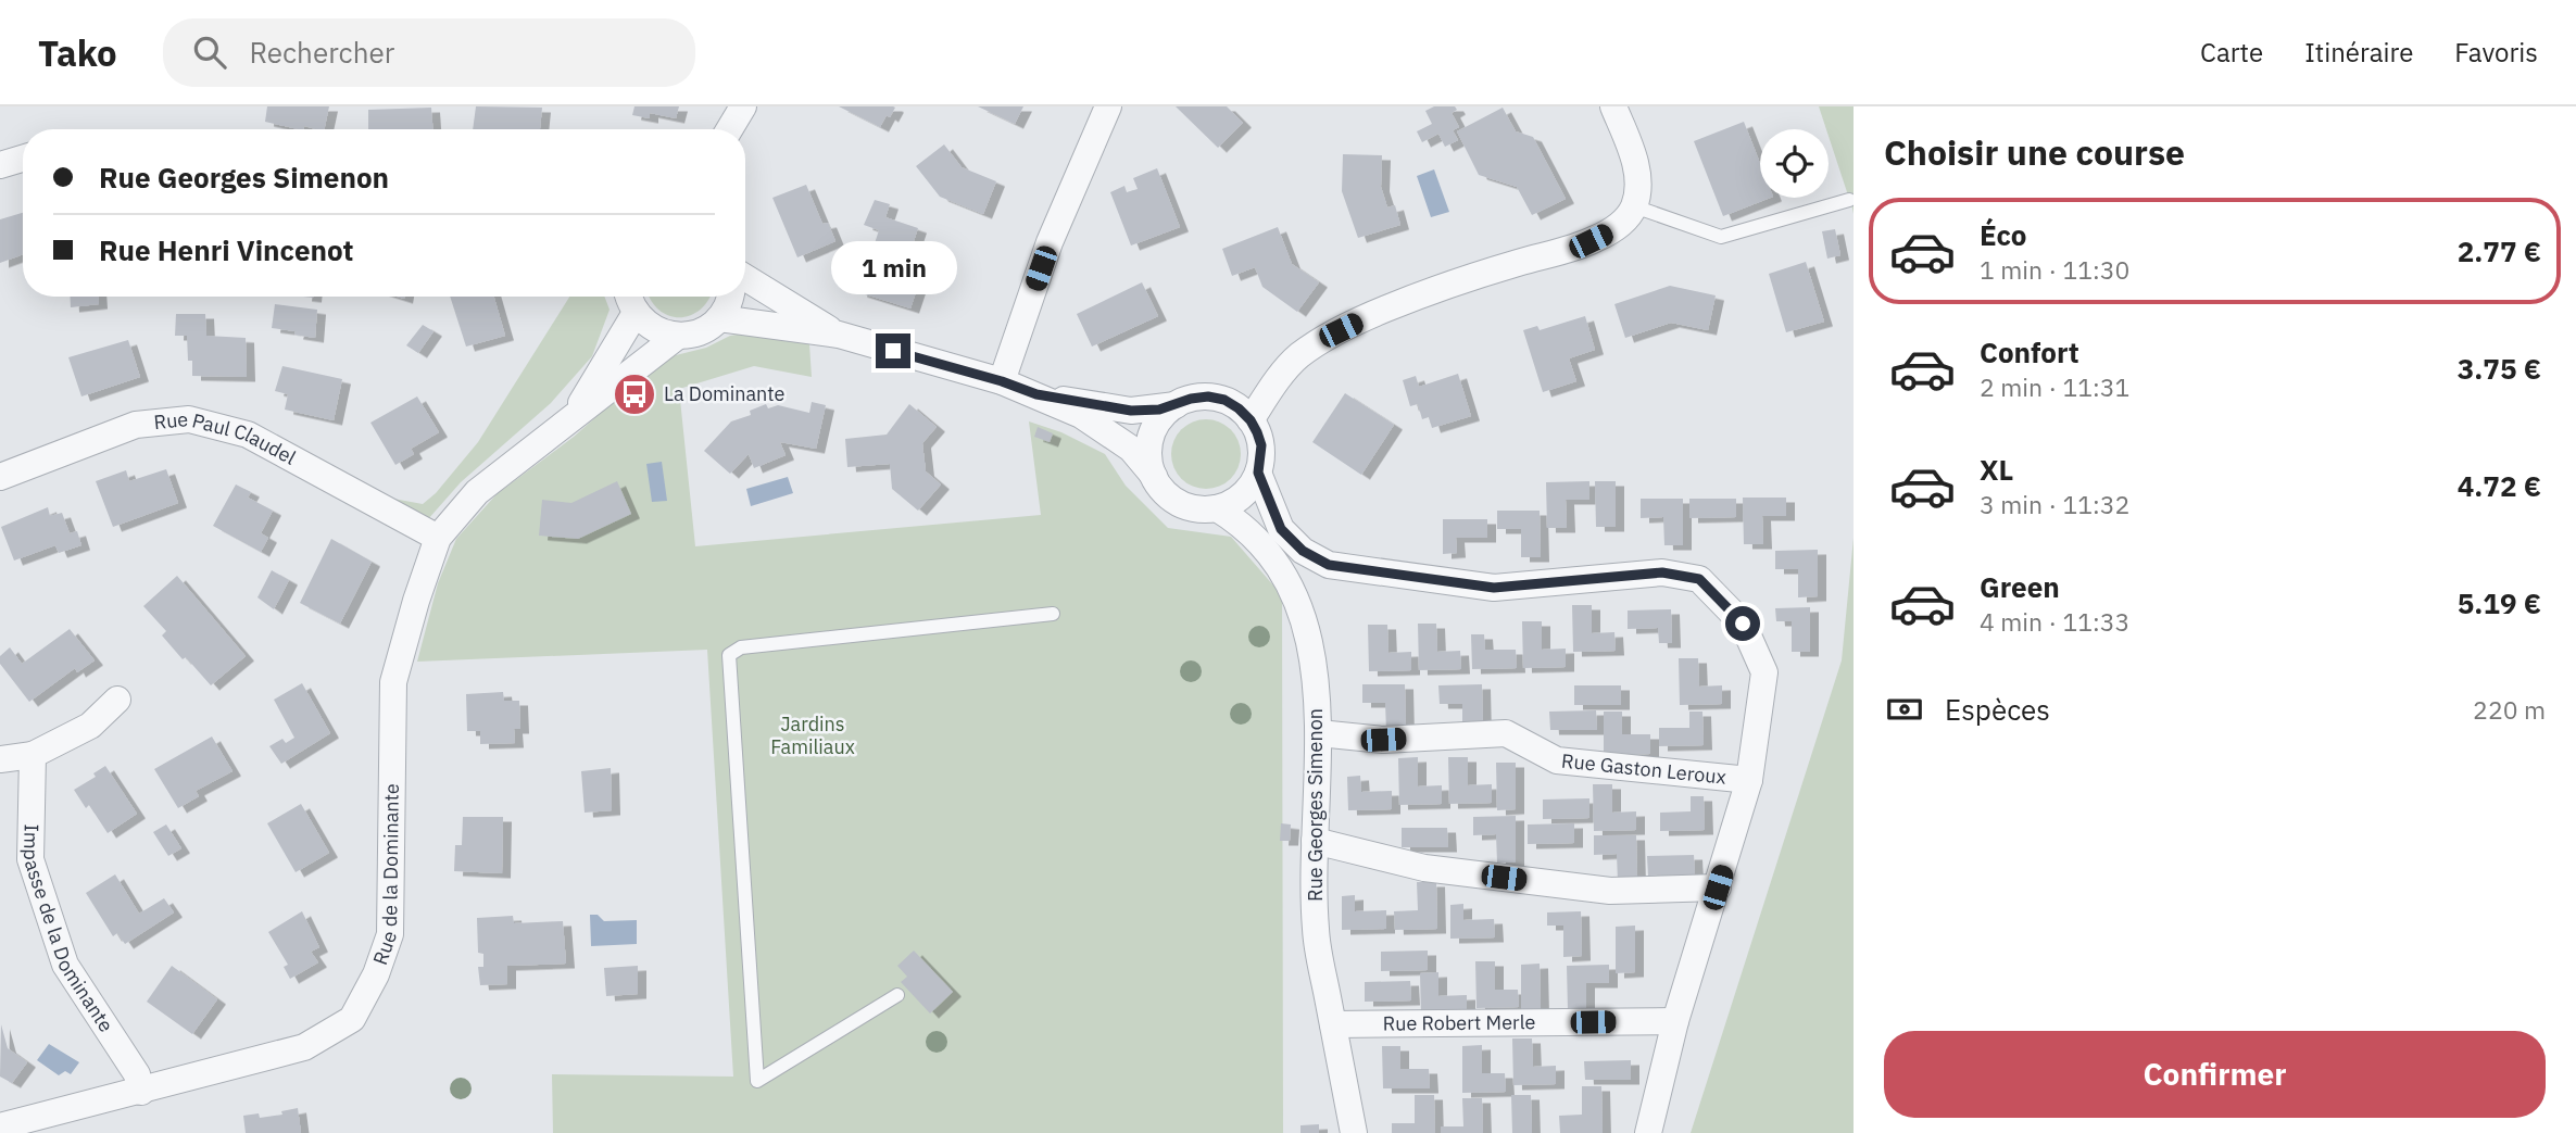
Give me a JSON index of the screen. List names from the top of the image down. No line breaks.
{"streets":{"street":["Rue Paul Claudel","Rue Gaston Leroux","Rue Georges Simenon","Rue de la Dominante","Impasse de la Dominante","Rue Robert Merle"]},"crossings":[["Rue Paul Claudel","Rue de la Dominante"],["Rue Gaston Leroux","Rue Georges Simenon"],["Rue Georges Simenon","Rue Robert Merle"],["Rue de la Dominante","Impasse de la Dominante"]],"parks":["Jardins Familiaux"],"places":{"bus stop":["La Dominante"]},"page":{"header":"Tako","search":"Rechercher","nav":["Carte","Itinéraire","Favoris"],"heading":"Choisir une course","banner":["Rue Georges Simenon","Rue Henri Vincenot"],"list":[{"name":"Éco","note":"1 min · 11:30","value":"2.77 €"},{"name":"Confort","note":"2 min · 11:31","value":"3.75 €"},{"name":"XL","note":"3 min · 11:32","value":"4.72 €"},{"name":"Green","note":"4 min · 11:33","value":"5.19 €"}],"bubble":"1 min","pay":["Espèces","220 m"],"buttons":"Confirmer"}}
